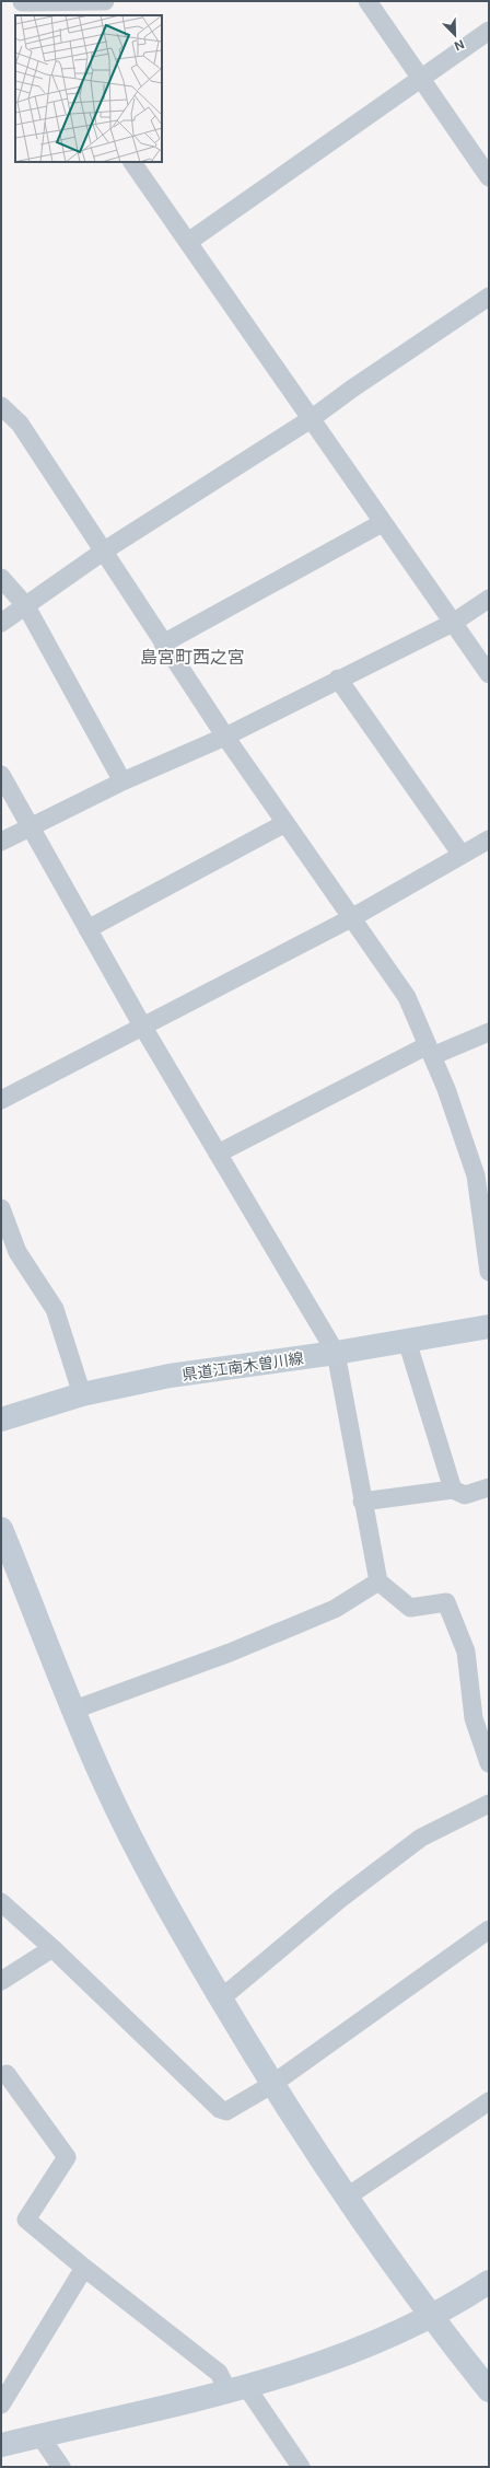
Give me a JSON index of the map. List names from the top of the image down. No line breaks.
{"streets":{"street":["県道江南木曽川線"]},"districts":["島宮町西之宮"],"north":"bottom right"}
